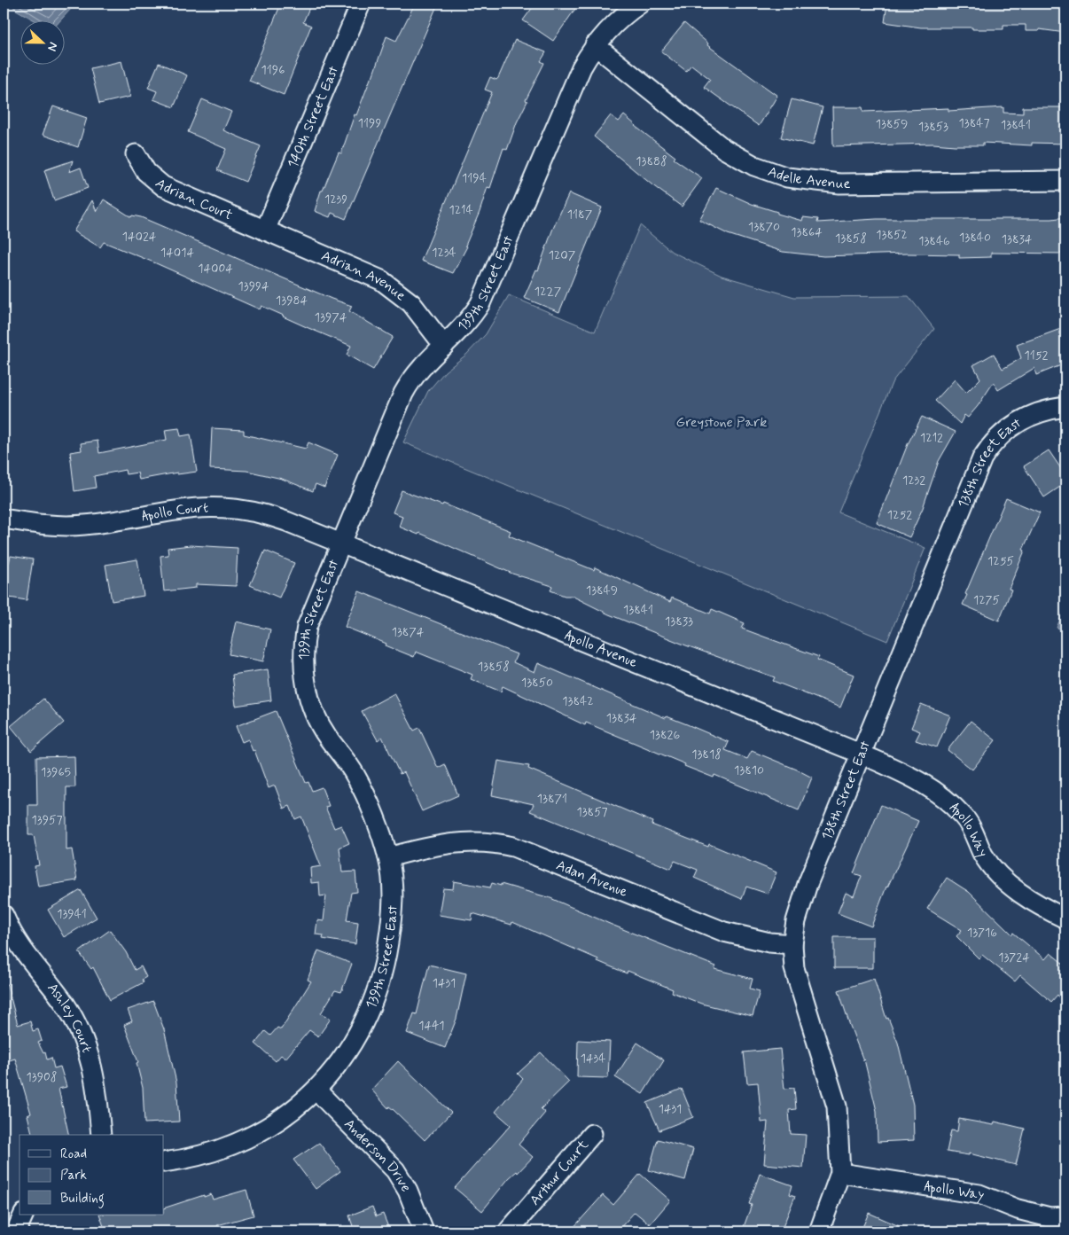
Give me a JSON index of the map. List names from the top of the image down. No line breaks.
{"streets":{"street":["140th Street East","Adelle Avenue","Adrian Court","Adrian Avenue","139th Street East","138th Street East","Apollo Court","Apollo Avenue","Apollo Way","Adan Avenue","Ashley Court","Anderson Drive","Arthur Court"]},"crossings":[["140th Street East","Adrian Court"],["140th Street East","Adrian Avenue"],["Adelle Avenue","139th Street East"],["Adrian Court","Adrian Avenue"],["Adrian Avenue","139th Street East"],["139th Street East","Apollo Court"],["139th Street East","Apollo Avenue"],["139th Street East","Adan Avenue"],["139th Street East","Anderson Drive"],["138th Street East","Apollo Avenue"],["138th Street East","Apollo Way"],["138th Street East","Adan Avenue"],["Apollo Court","Apollo Avenue"],["Apollo Avenue","Apollo Way"]],"parks":["Greystone Park"],"house_numbers":["1196","1199","13847","13859","13841","13853","13888","1194","1239","1214","1187","13870","13864","13852","14024","13840","13858","13834","13846","14014","1234","1207","14004","13994","1227","13984","13974","1152","1212","1232","1252","1255","13849","1275","13841","13833","13874","13858","13850","13842","13834","13826","13818","13810","13965","13871","13857","13957","13941","13716","13724","1431","1441","1434","13908","1431"],"legend":["Road","Park","Building"],"north":"right"}
